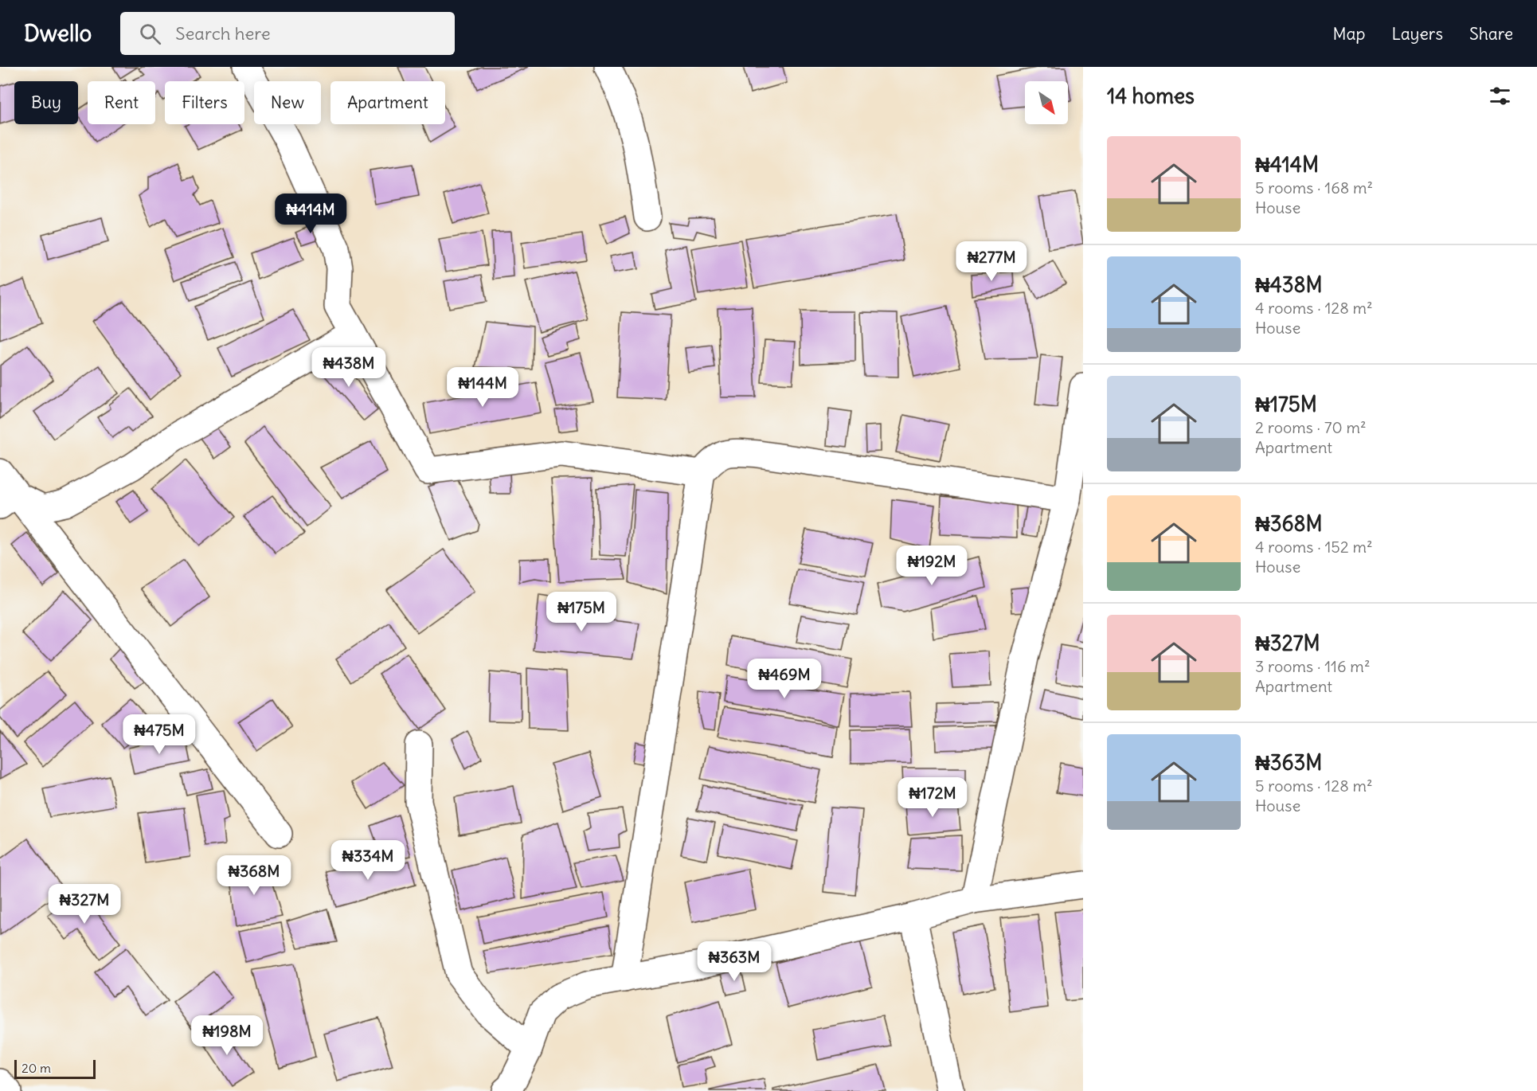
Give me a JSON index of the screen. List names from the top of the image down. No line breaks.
{"scale_bar":"20 m","north":"bottom right","page":{"header":"Dwello","search":"Search here","nav":["Map","Layers","Share"],"heading":"14 homes","chip":["Buy","Rent","Filters","New","Apartment"],"list":[{"name":"₦414M","note":"5 rooms · 168 m² · House"},{"name":"₦438M","note":"4 rooms · 128 m² · House"},{"name":"₦175M","note":"2 rooms · 70 m² · Apartment"},{"name":"₦368M","note":"4 rooms · 152 m² · House"},{"name":"₦327M","note":"3 rooms · 116 m² · Apartment"},{"name":"₦363M","note":"5 rooms · 128 m² · House"}],"price":["₦414M","₦277M","₦438M","₦144M","₦192M","₦175M","₦469M","₦475M","₦172M","₦334M","₦368M","₦327M","₦363M","₦198M"],"scale":"20 m"}}
